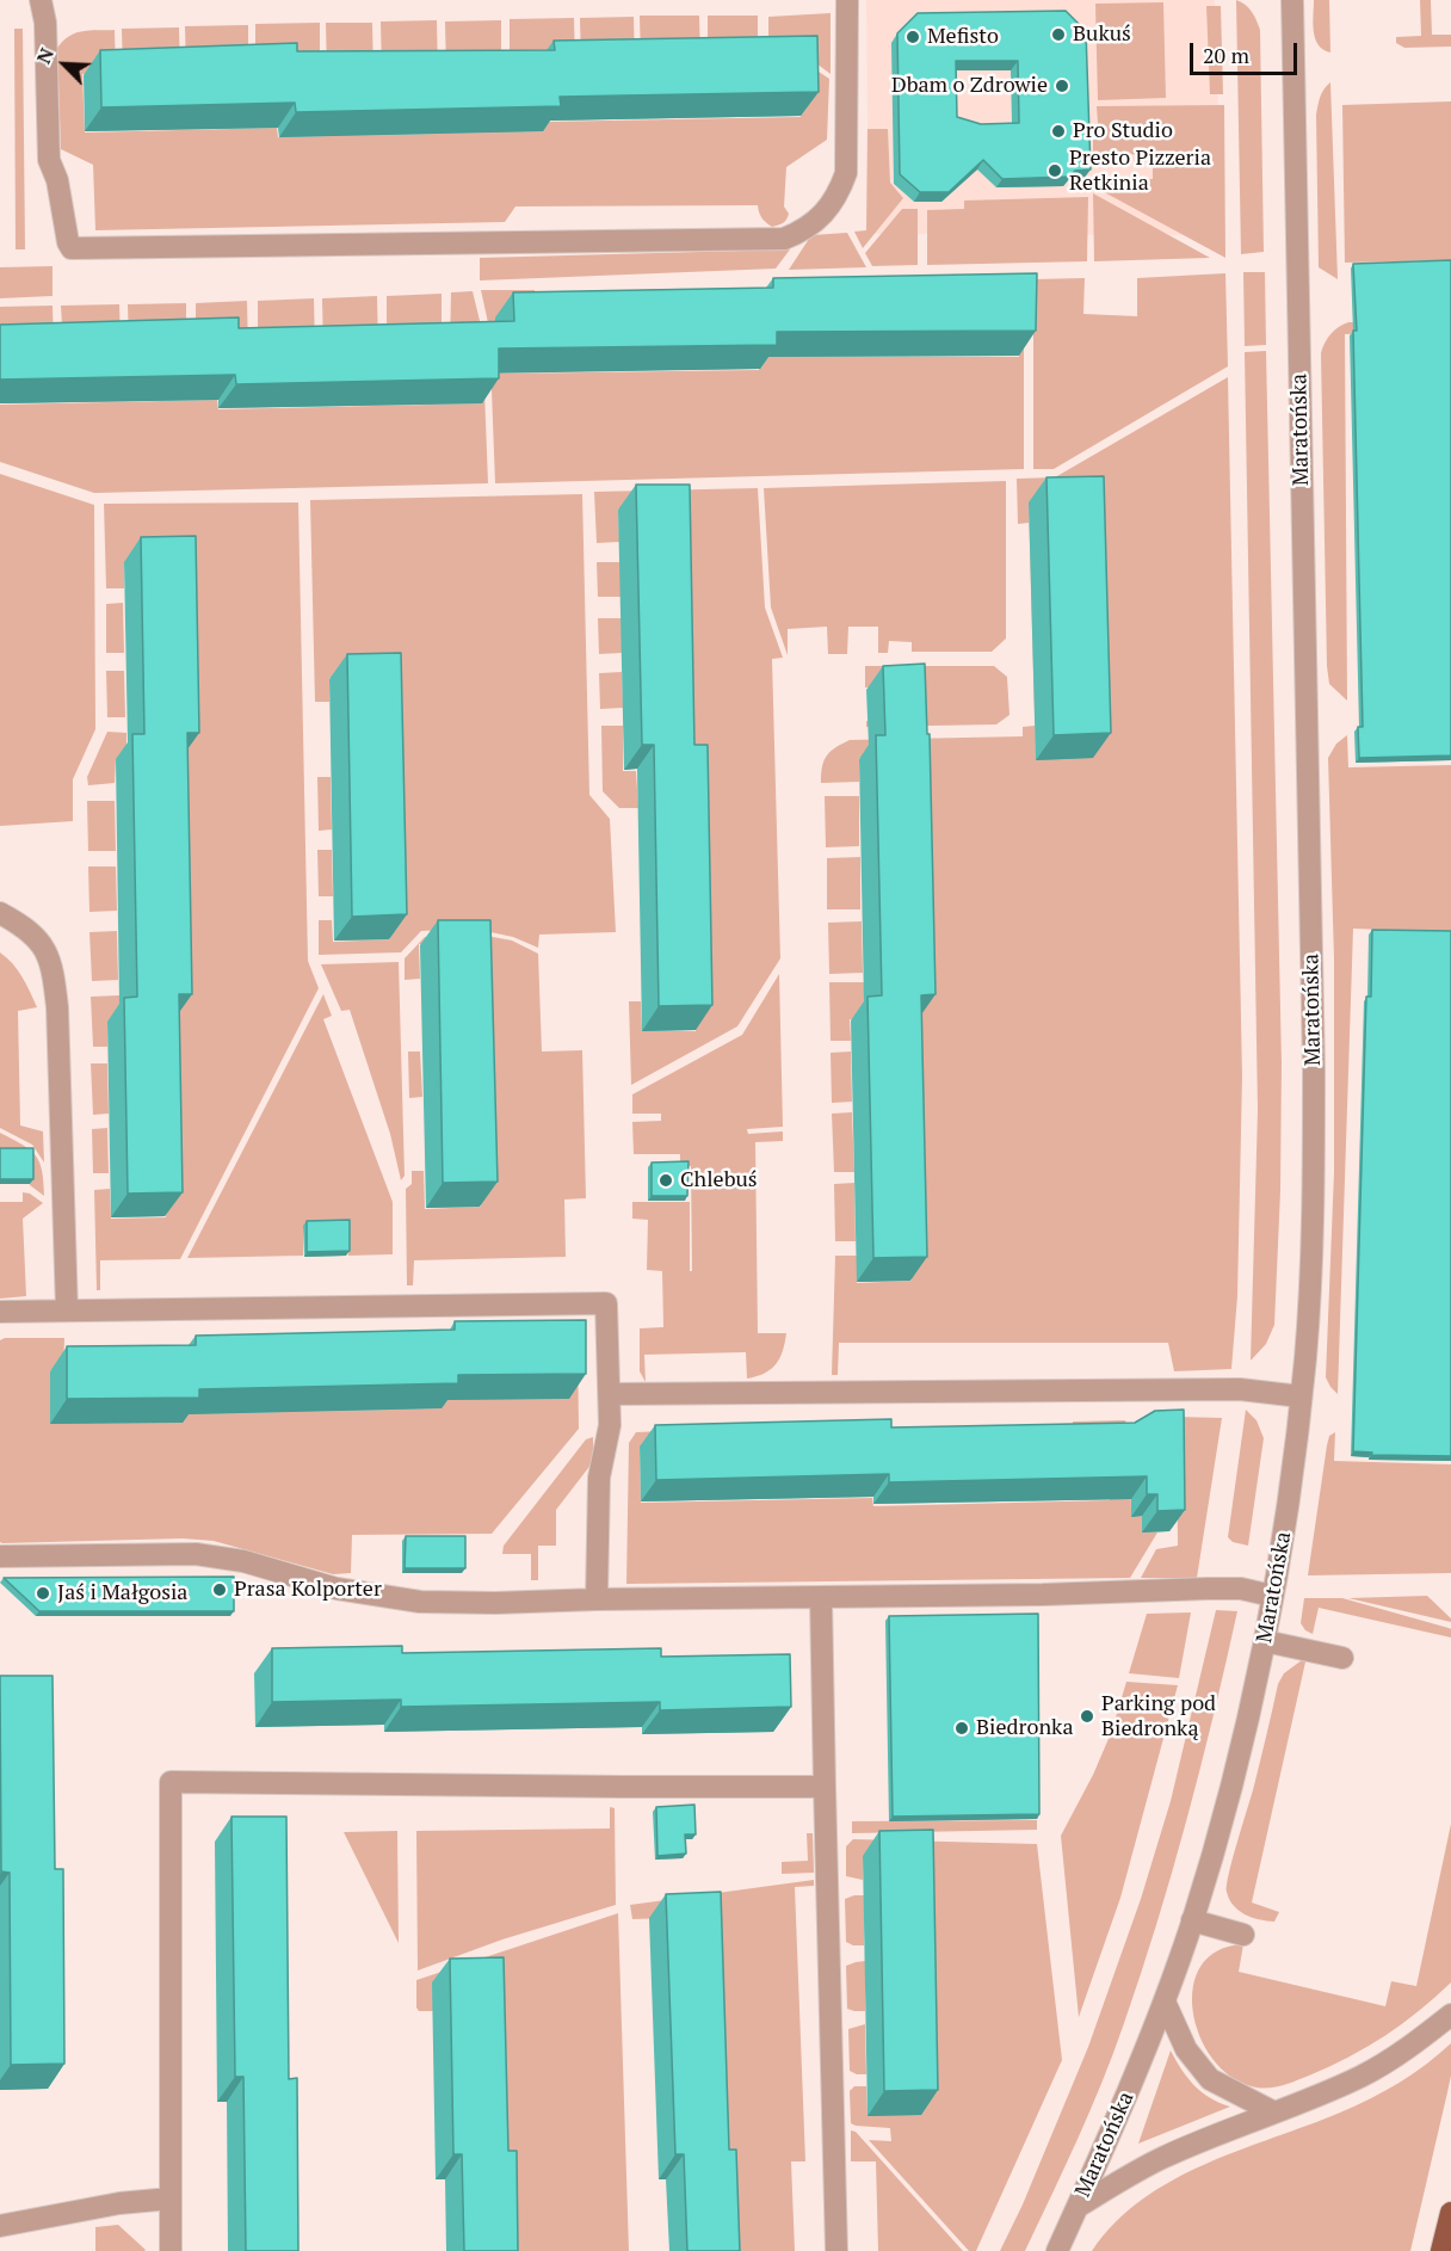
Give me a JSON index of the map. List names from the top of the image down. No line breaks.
{"streets":{"street":["Maratońska"]},"places":["Bukuś","Mefisto","Dbam o Zdrowie","Pro Studio","Presto Pizzeria Retkinia","Chlebuś","Prasa Kolporter","Jaś i Małgosia","Parking pod Biedronką","Biedronka"],"scale_bar":"20 m","north":"top left"}
